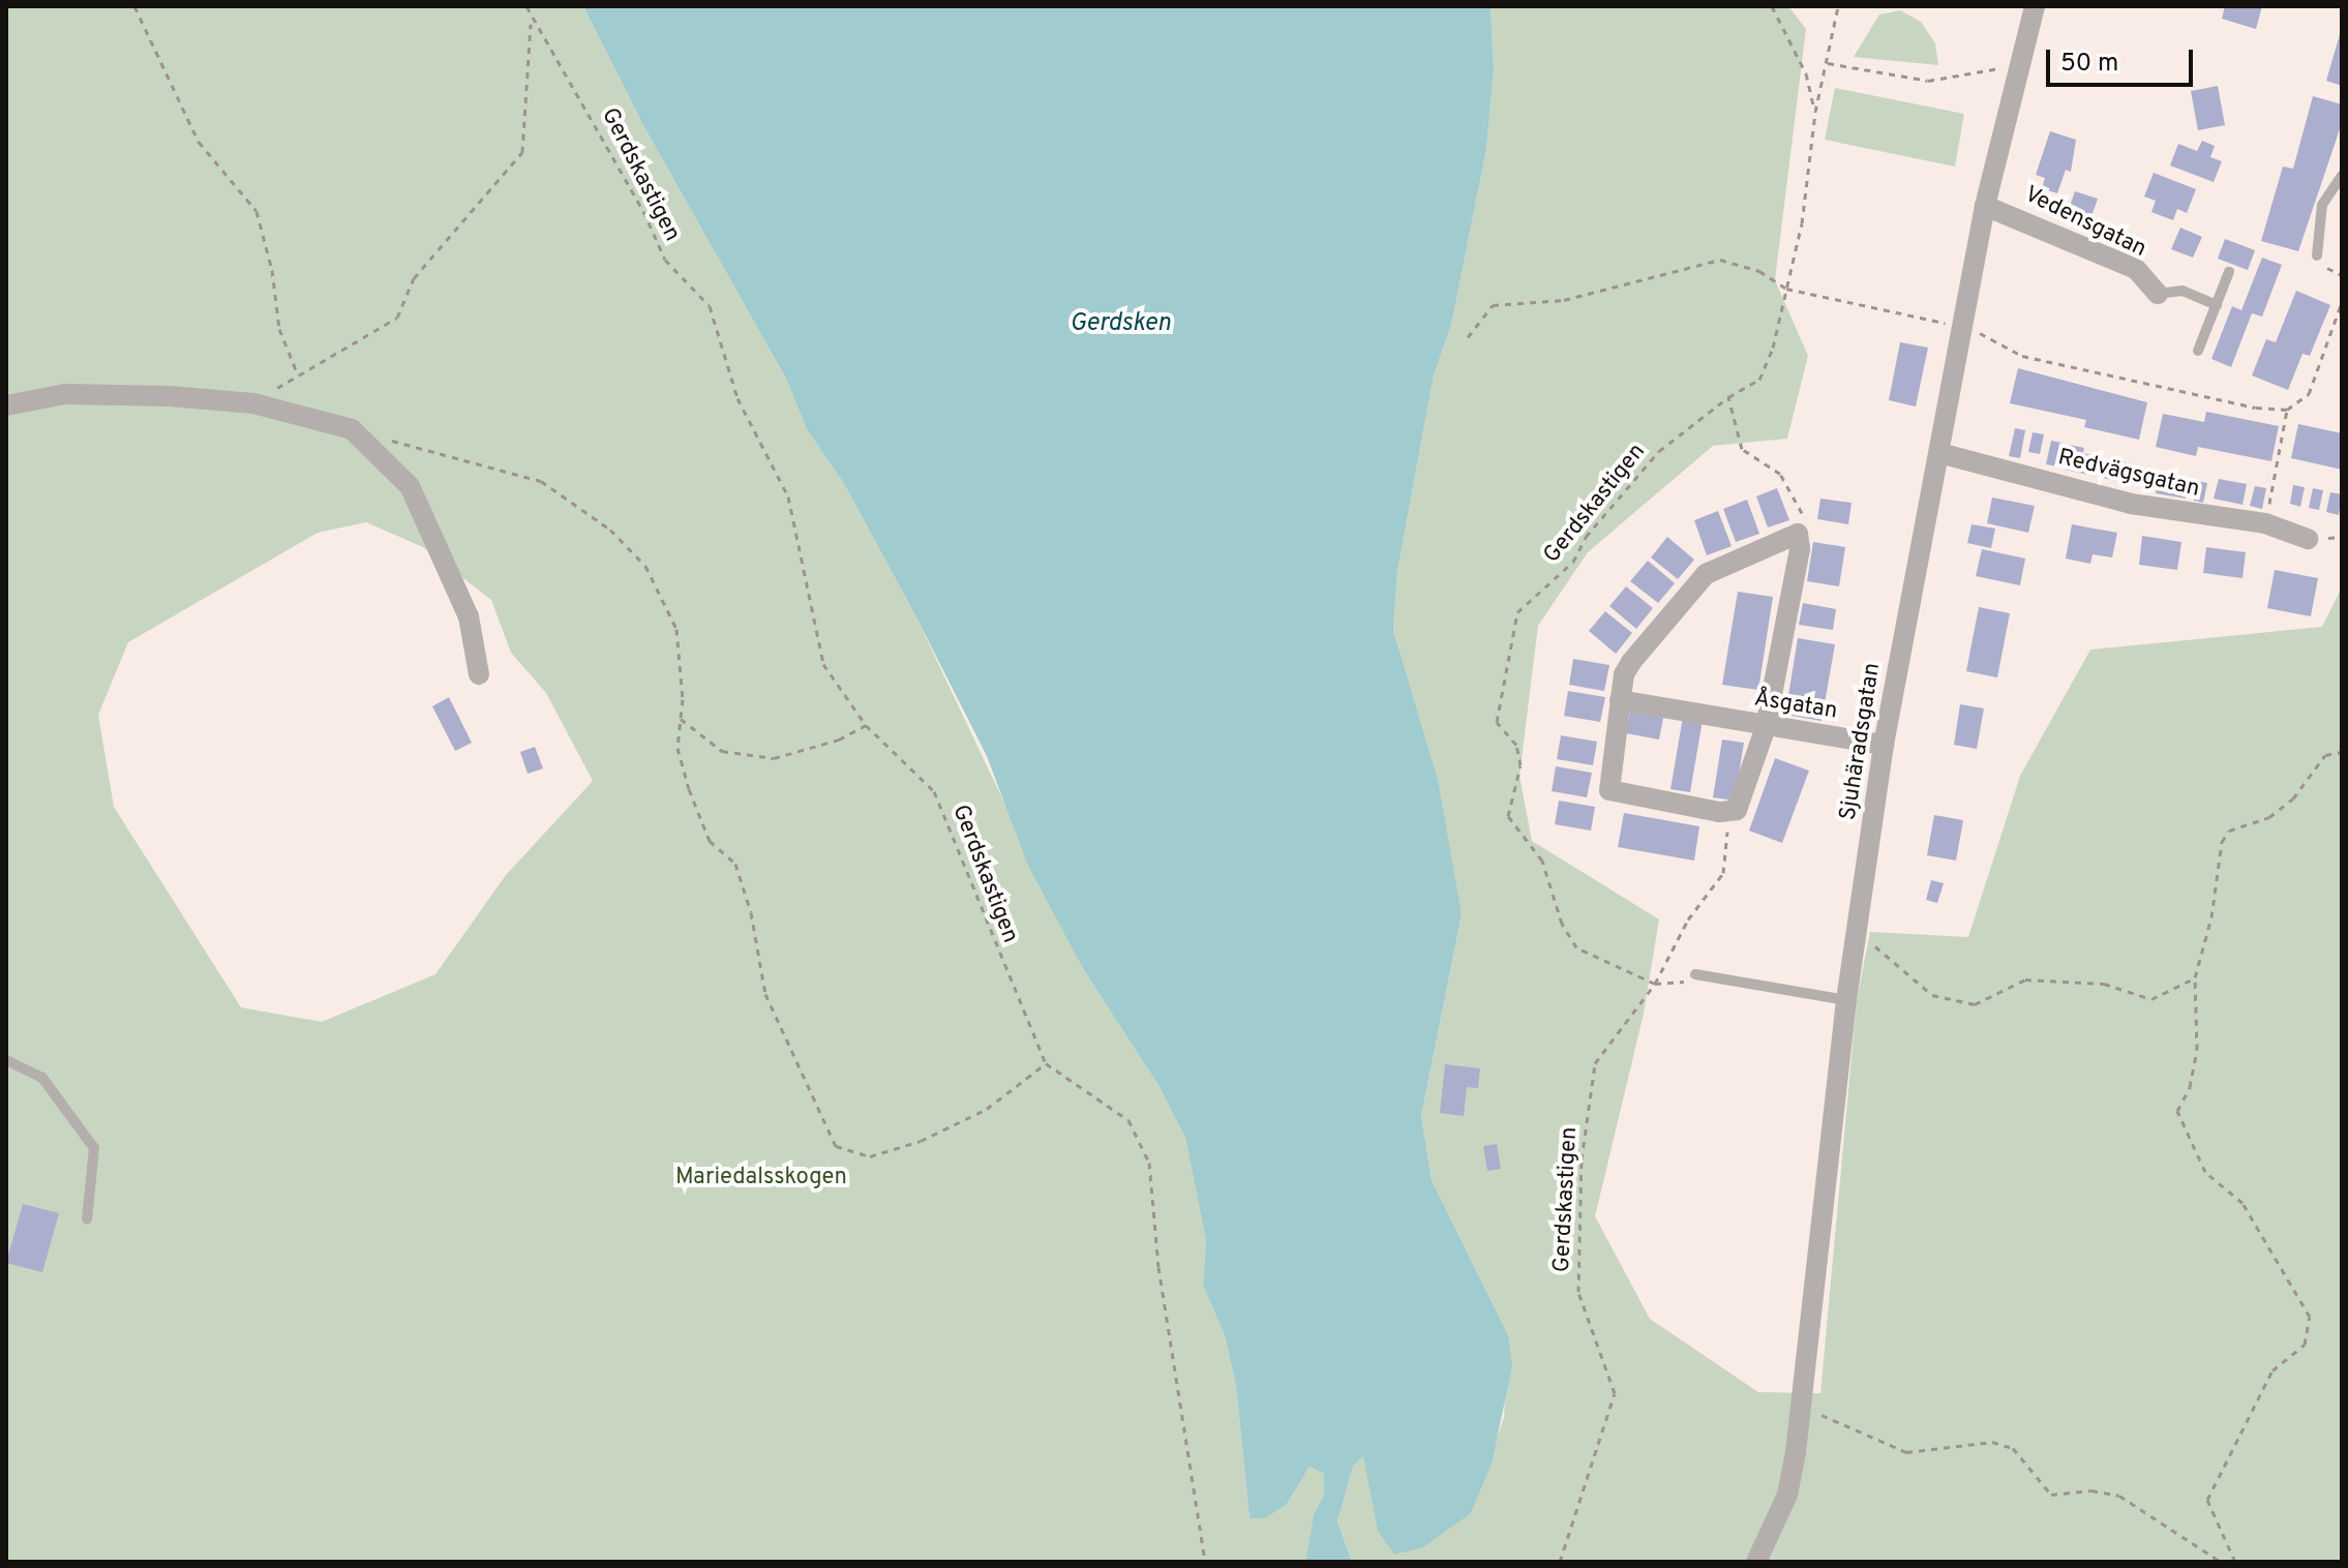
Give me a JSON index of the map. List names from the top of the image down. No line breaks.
{"streets":{"street":["Vedensgatan","Redvägsgatan","Åsgatan","Sjuhäradsgatan"],"path":["Gerdskastigen"]},"crossings":[["Vedensgatan","Sjuhäradsgatan"],["Redvägsgatan","Sjuhäradsgatan"],["Åsgatan","Sjuhäradsgatan"]],"water":["Gerdsken"],"parks":["Mariedalsskogen"],"scale_bar":"50 m"}
